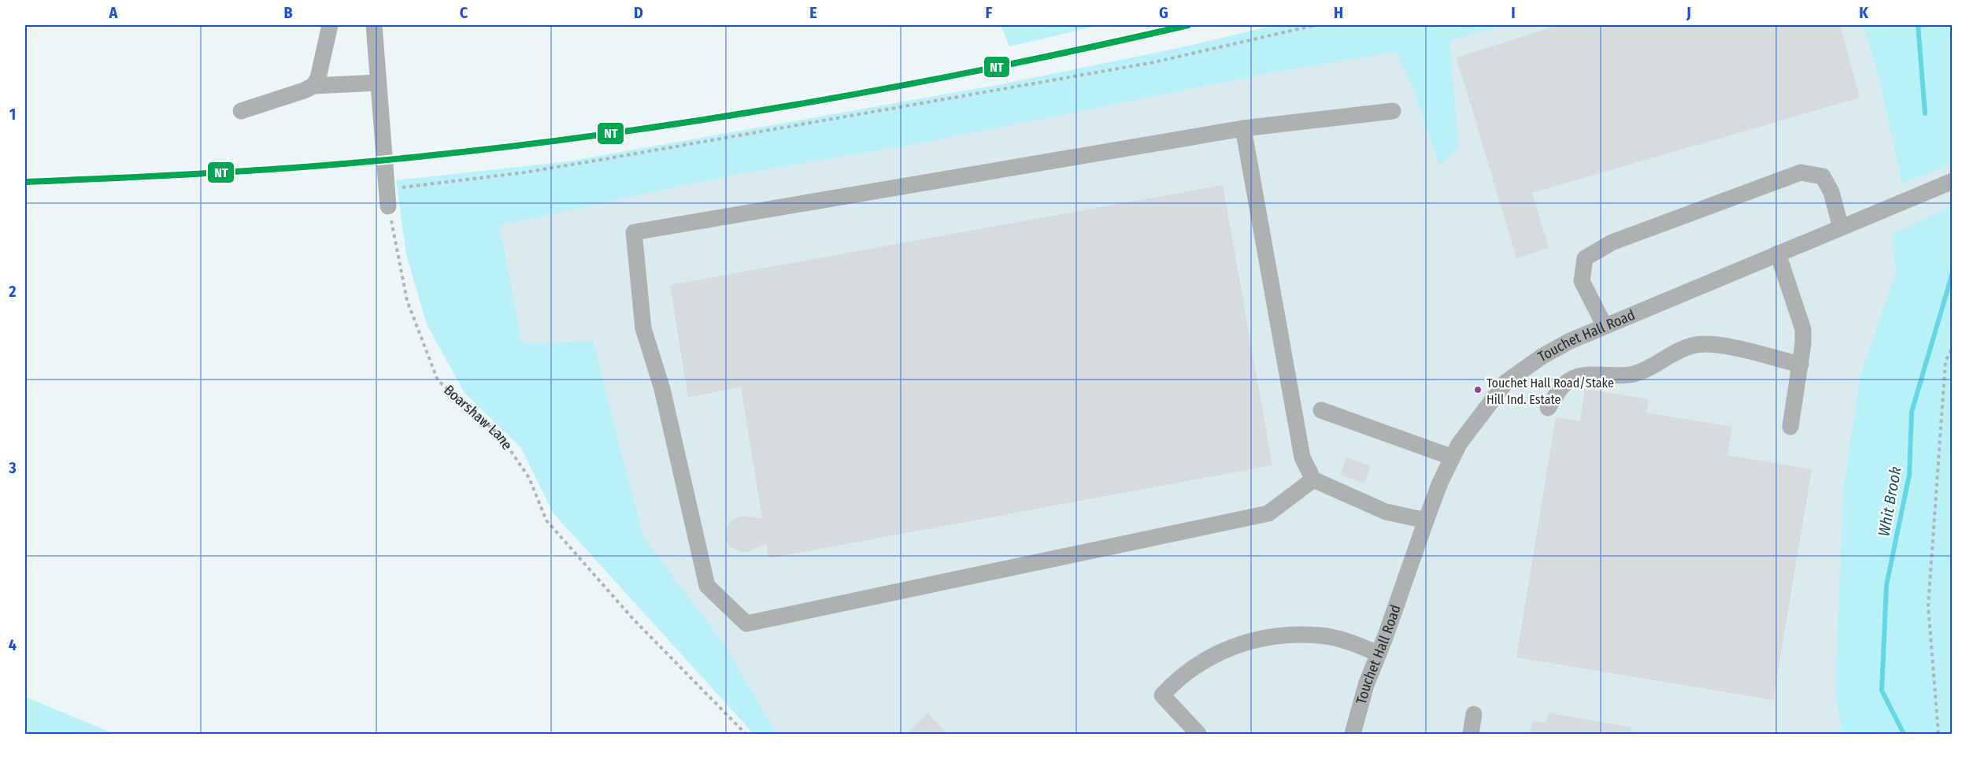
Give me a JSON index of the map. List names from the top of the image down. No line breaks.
{"streets":{"street":["Touchet Hall Road"],"path":["Boarshaw Lane"]},"water":["Whit Brook"],"places":["Touchet Hall Road/Stake Hill Ind. Estate"],"lines":["transit line NT"],"grid":{"columns":["A","B","C","D","E","F","G","H","I","J","K"],"rows":["1","2","3","4"]}}
